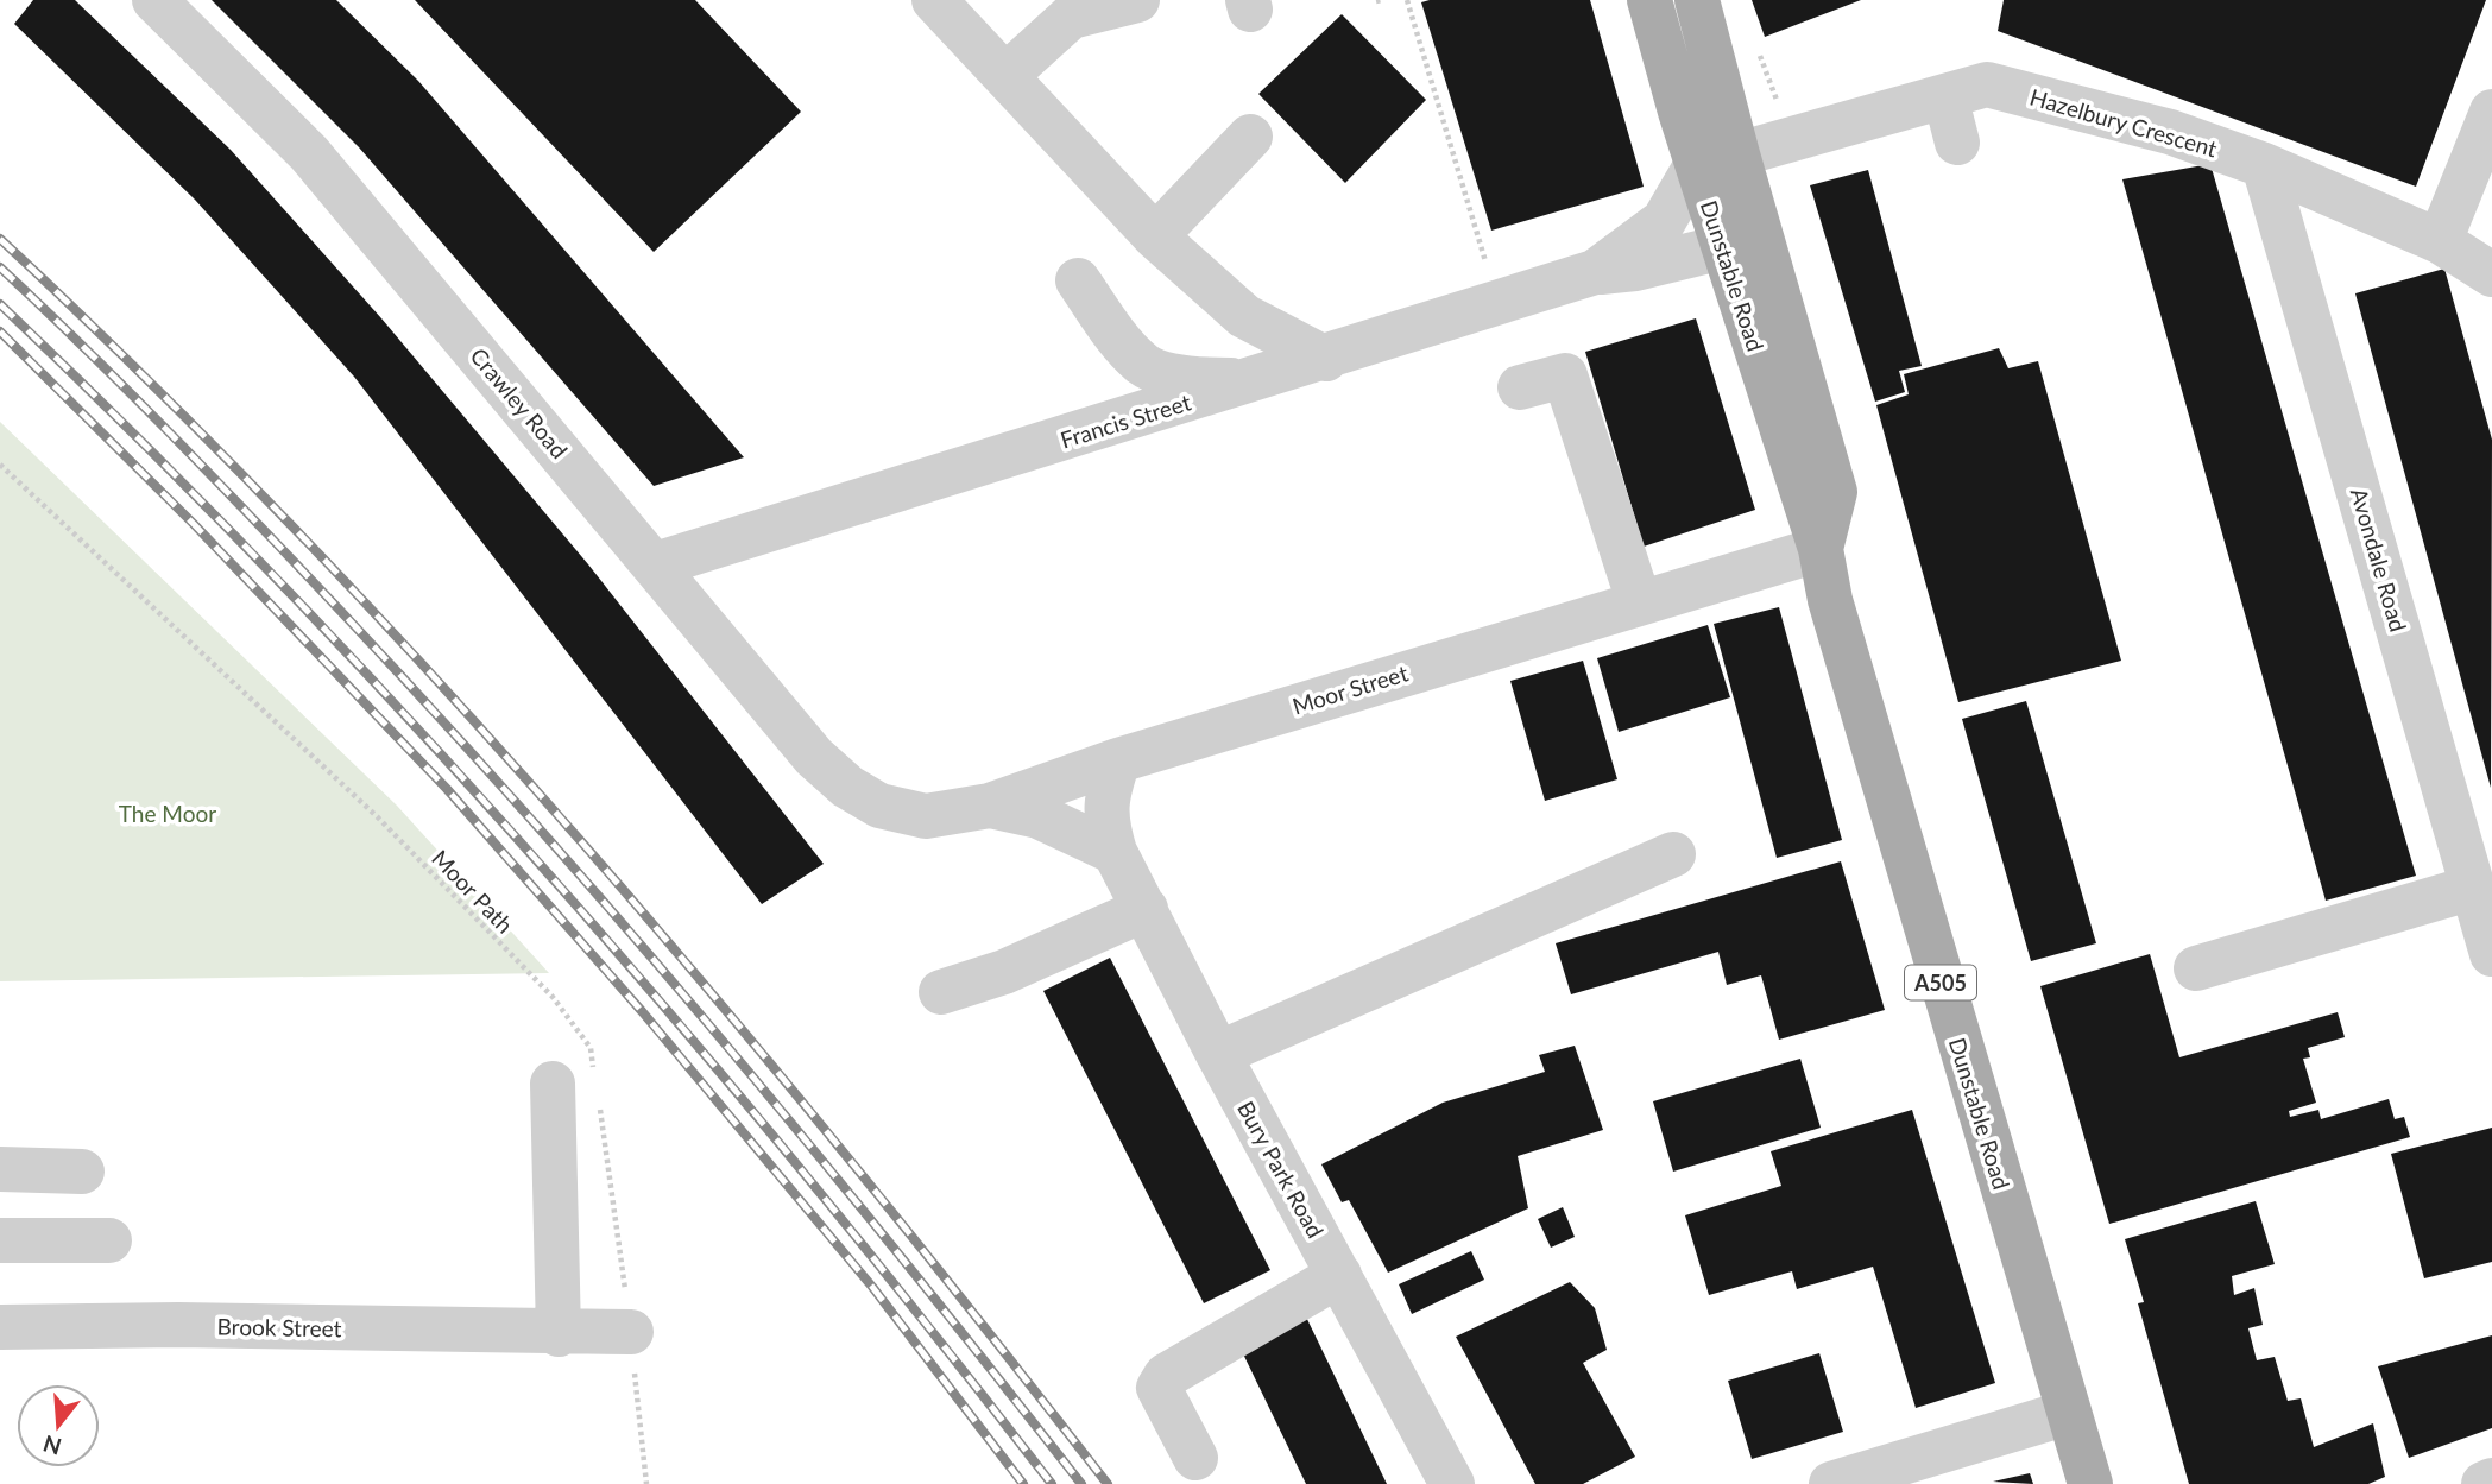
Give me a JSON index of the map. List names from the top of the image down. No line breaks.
{"streets":{"main road":["Dunstable Road","A505"],"street":["Hazelbury Crescent","Crawley Road","Francis Street","Avondale Road","Moor Street","Bury Park Road","Brook Street"],"path":["Moor Path"]},"crossings":[["Hazelbury Crescent","Dunstable Road"],["Hazelbury Crescent","Francis Street"],["Hazelbury Crescent","Avondale Road"],["Dunstable Road","Francis Street"],["Dunstable Road","Moor Street"],["Crawley Road","Francis Street"],["Crawley Road","Moor Street"],["Moor Street","Bury Park Road"]],"parks":["The Moor"],"north":"bottom"}
